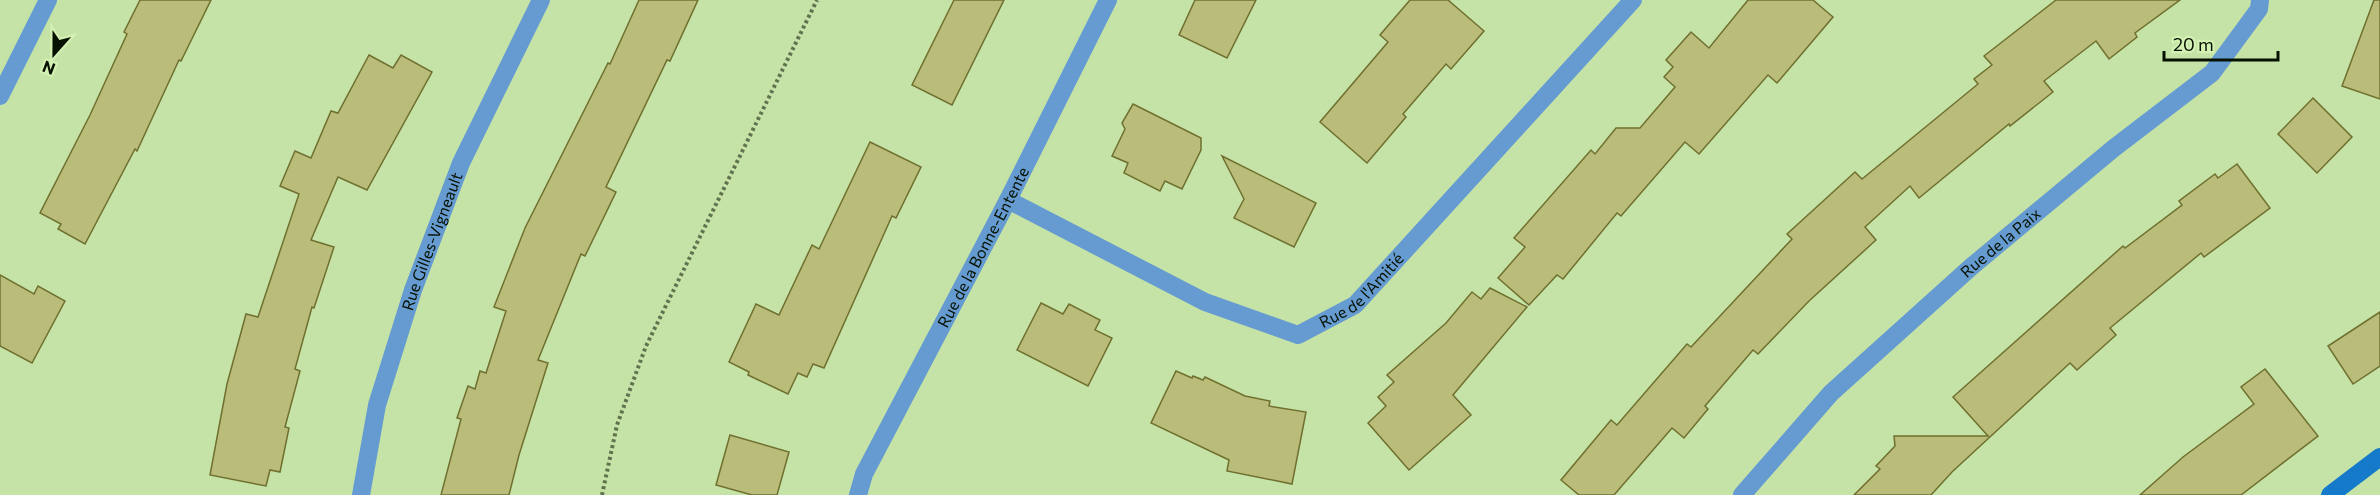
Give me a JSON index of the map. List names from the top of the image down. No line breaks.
{"streets":{"street":["Rue Gilles-Vigneault","Rue de la Paix","Rue de la Bonne-Entente","Rue de l'Amitié"]},"crossings":[["Rue de la Bonne-Entente","Rue de l'Amitié"]],"scale_bar":"20 m","north":"bottom"}
